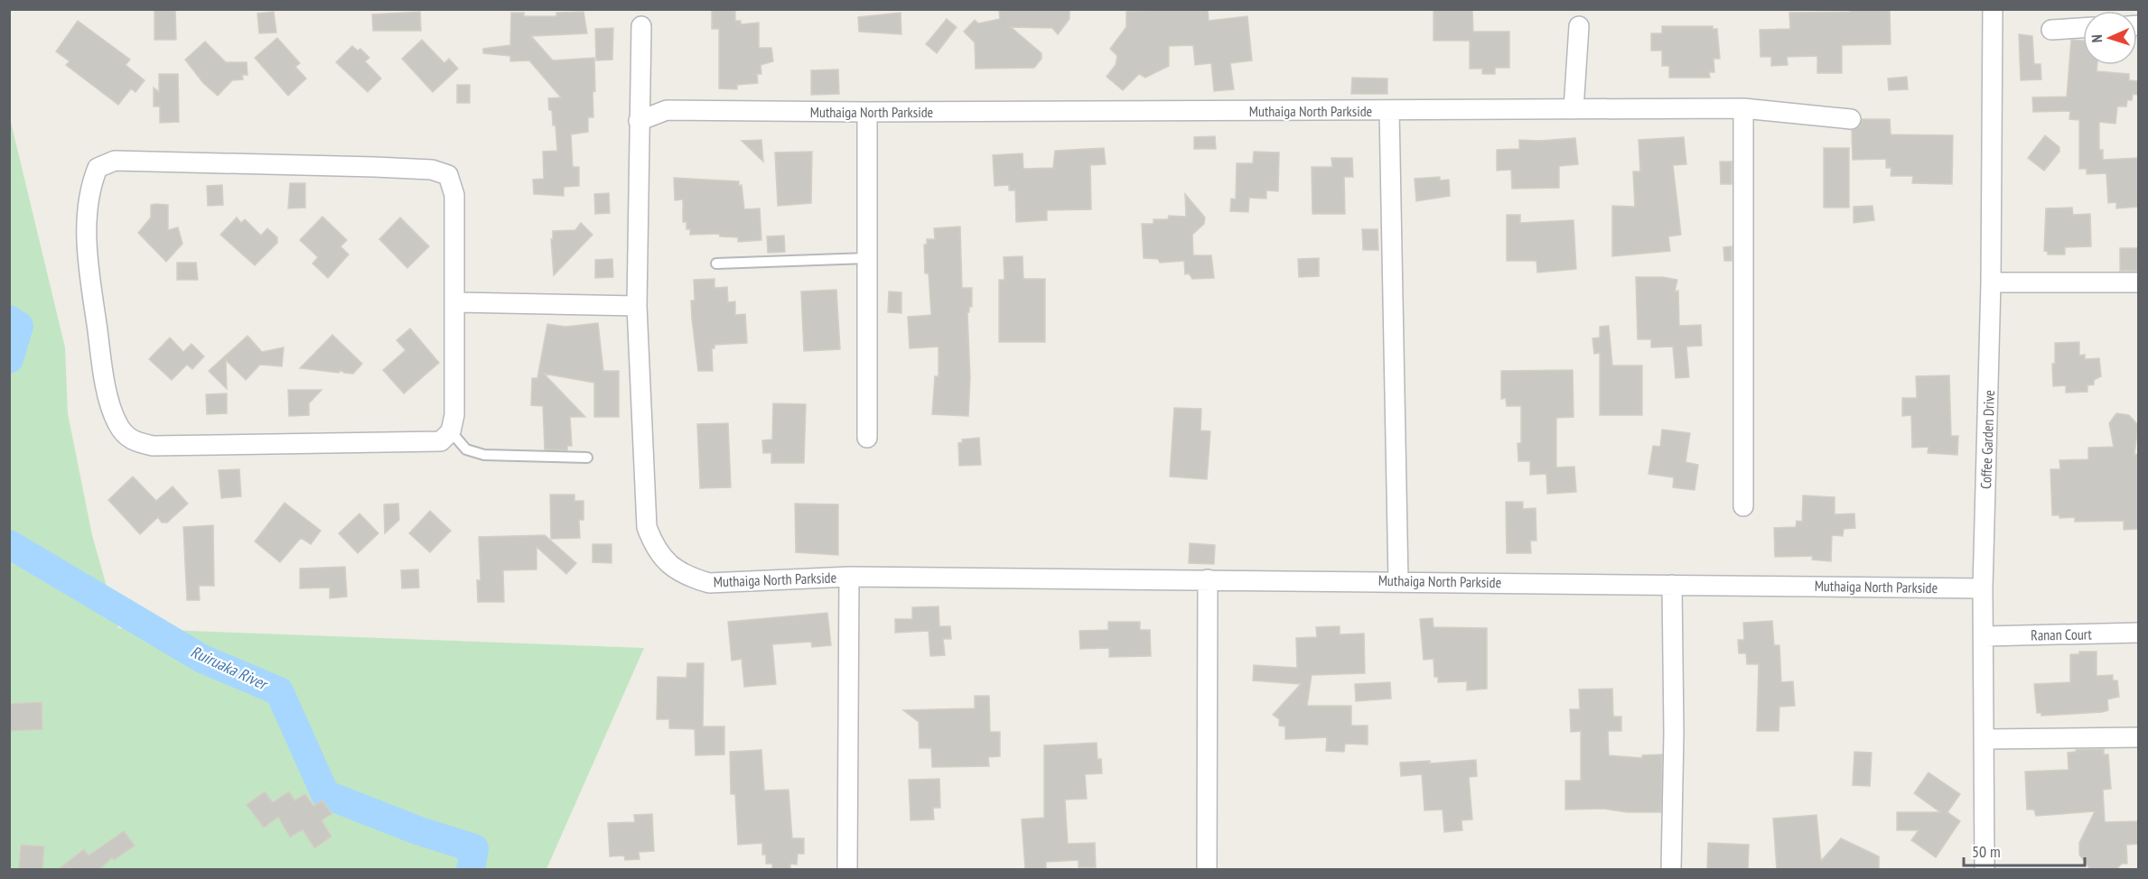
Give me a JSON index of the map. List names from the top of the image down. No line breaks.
{"streets":{"street":["Muthaiga North Parkside","Coffee Garden Drive","Ranan Court"]},"crossings":[["Muthaiga North Parkside","Coffee Garden Drive"],["Coffee Garden Drive","Ranan Court"]],"water":["Ruiruaka River"],"scale_bar":"50 m","north":"left"}
